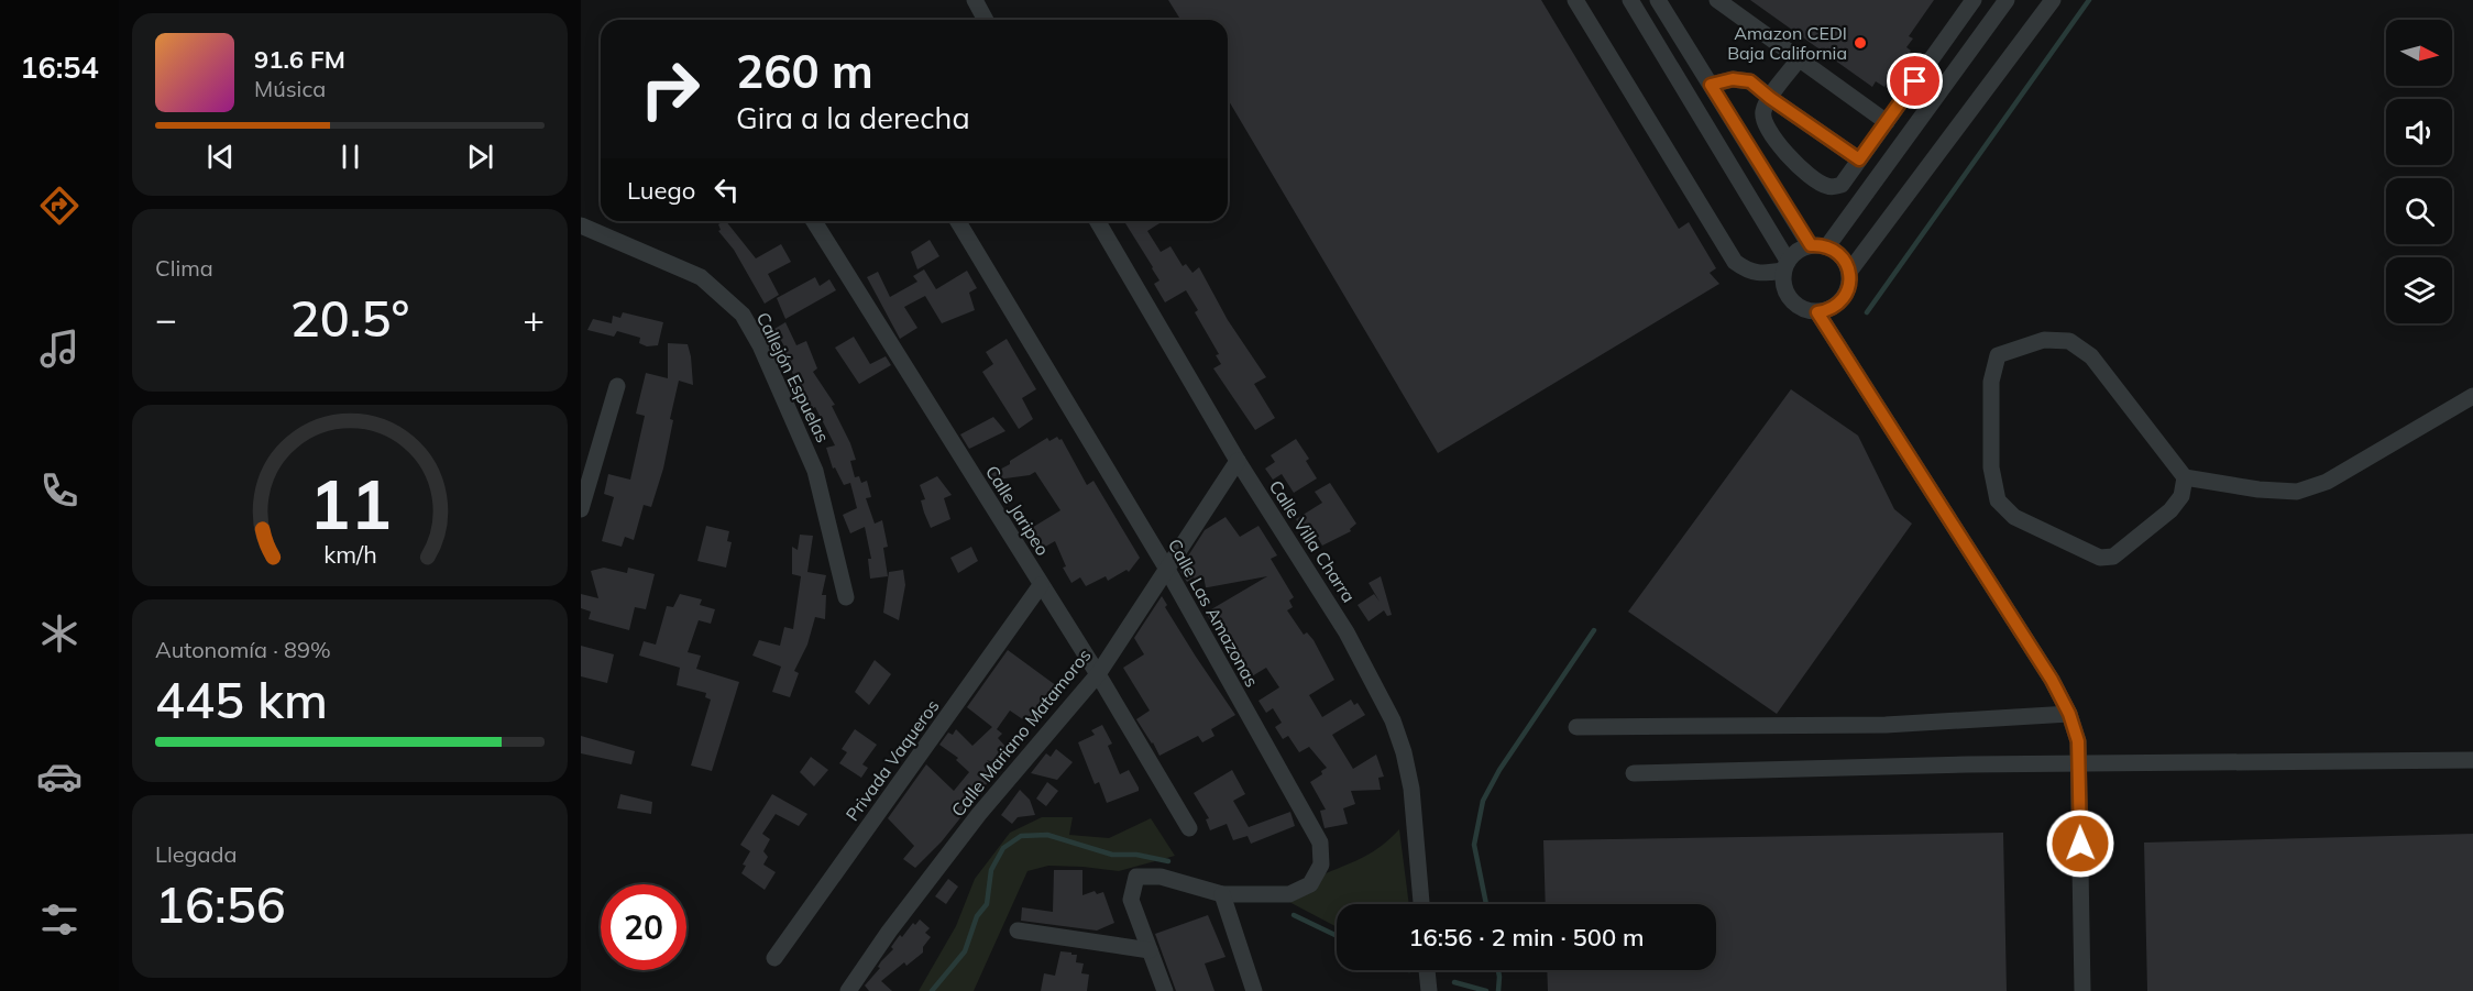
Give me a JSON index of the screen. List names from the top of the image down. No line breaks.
{"streets":{"street":["Callejón Espuelas","Calle Jaripeo","Calle Villa Charra","Calle Las Amazonas","Calle Mariano Matamoros","Privada Vaqueros"]},"crossings":[["Calle Jaripeo","Calle Mariano Matamoros"],["Calle Jaripeo","Privada Vaqueros"],["Calle Villa Charra","Calle Mariano Matamoros"],["Calle Las Amazonas","Calle Mariano Matamoros"]],"places":["Amazon CEDI Baja California"],"north":"right","page":{"tabs":"16:54","turn":["260 m","Gira a la derecha"],"song":["91.6 FM","Música"],"then":"Luego","tile":["Clima",["Autonomía · 89%","445 km"],["Llegada","16:56"]],"heat":["−","20.5°","+"],"limit":"20","trip":"16:56 · 2 min · 500 m","gauge":["11","km/h"]}}
